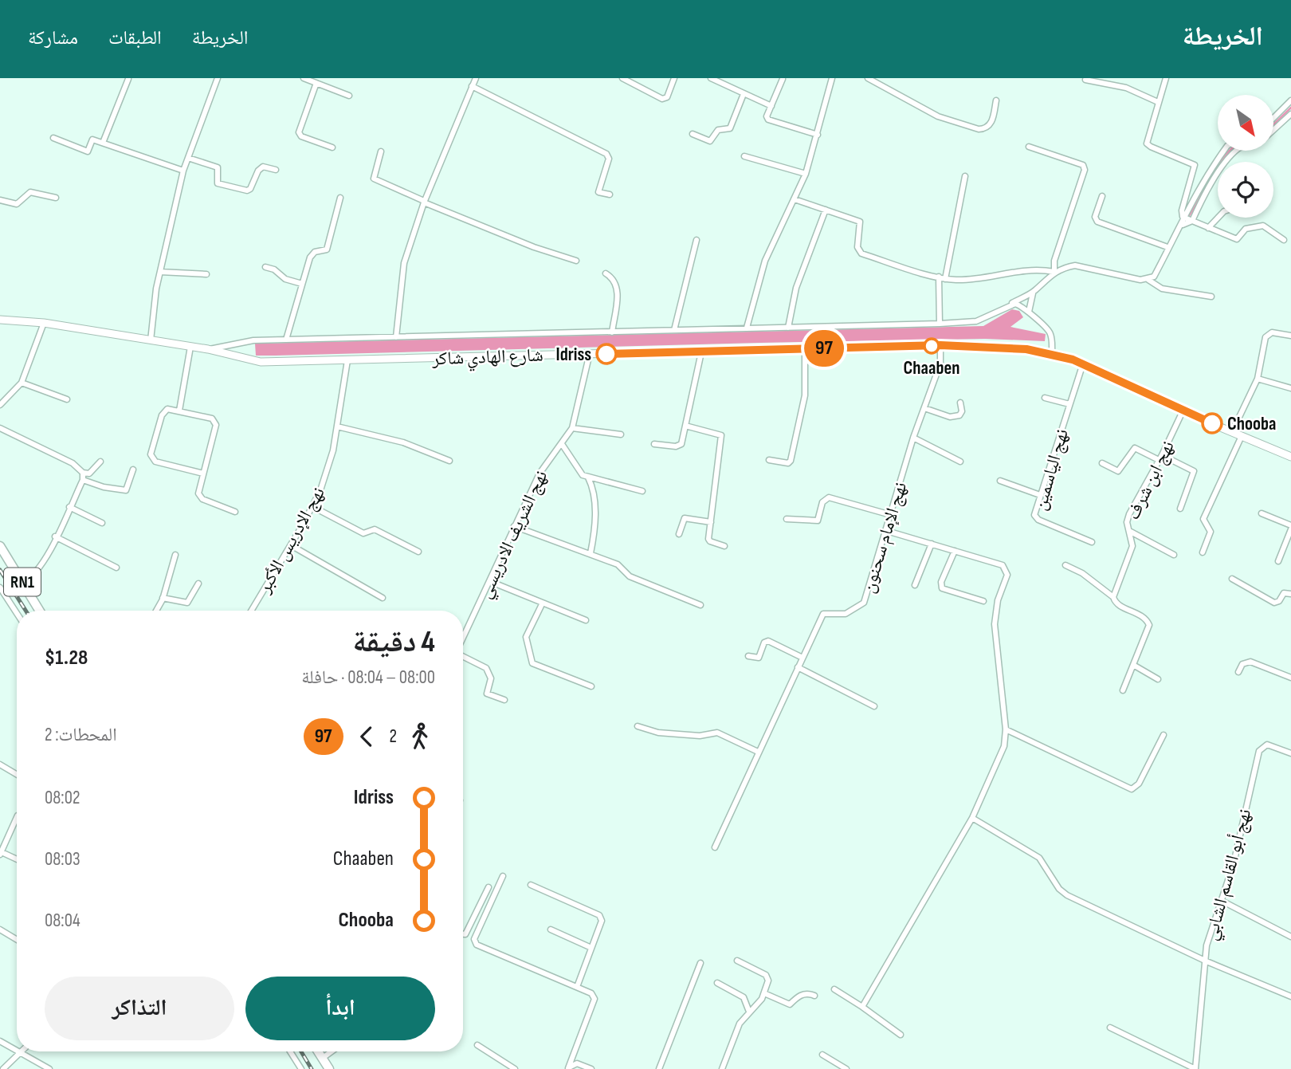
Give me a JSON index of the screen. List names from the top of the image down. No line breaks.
{"streets":{"main road":["شارع الهادي شاكر","RN1"],"street":["نهج الياسمين","نهج ابن شرف","نهج الشريف الادريسي","نهج الإمام سحنون","نهج الإدريس الأكبر","نهج أبو القاسم الشابي"]},"crossings":[["شارع الهادي شاكر","نهج الياسمين"],["شارع الهادي شاكر","نهج ابن شرف"],["شارع الهادي شاكر","نهج الشريف الادريسي"],["شارع الهادي شاكر","نهج الإمام سحنون"],["شارع الهادي شاكر","نهج الإدريس الأكبر"]],"places":["Chaaben","Idriss","Chooba"],"lines":["bus line 97"],"north":"bottom right","page":{"header":"الخريطة","nav":["الخريطة","الطبقات","مشاركة"],"on_map":"97","heading":["4 دقيقة","08:00 – 08:04 · حافلة","$1.28"],"legs":["2","97","المحطات: 2"],"list":[{"name":"Idriss","value":"08:02"},{"name":"Chaaben","value":"08:03"},{"name":"Chooba","value":"08:04"}],"buttons":["ابدأ","التذاكر"]}}
